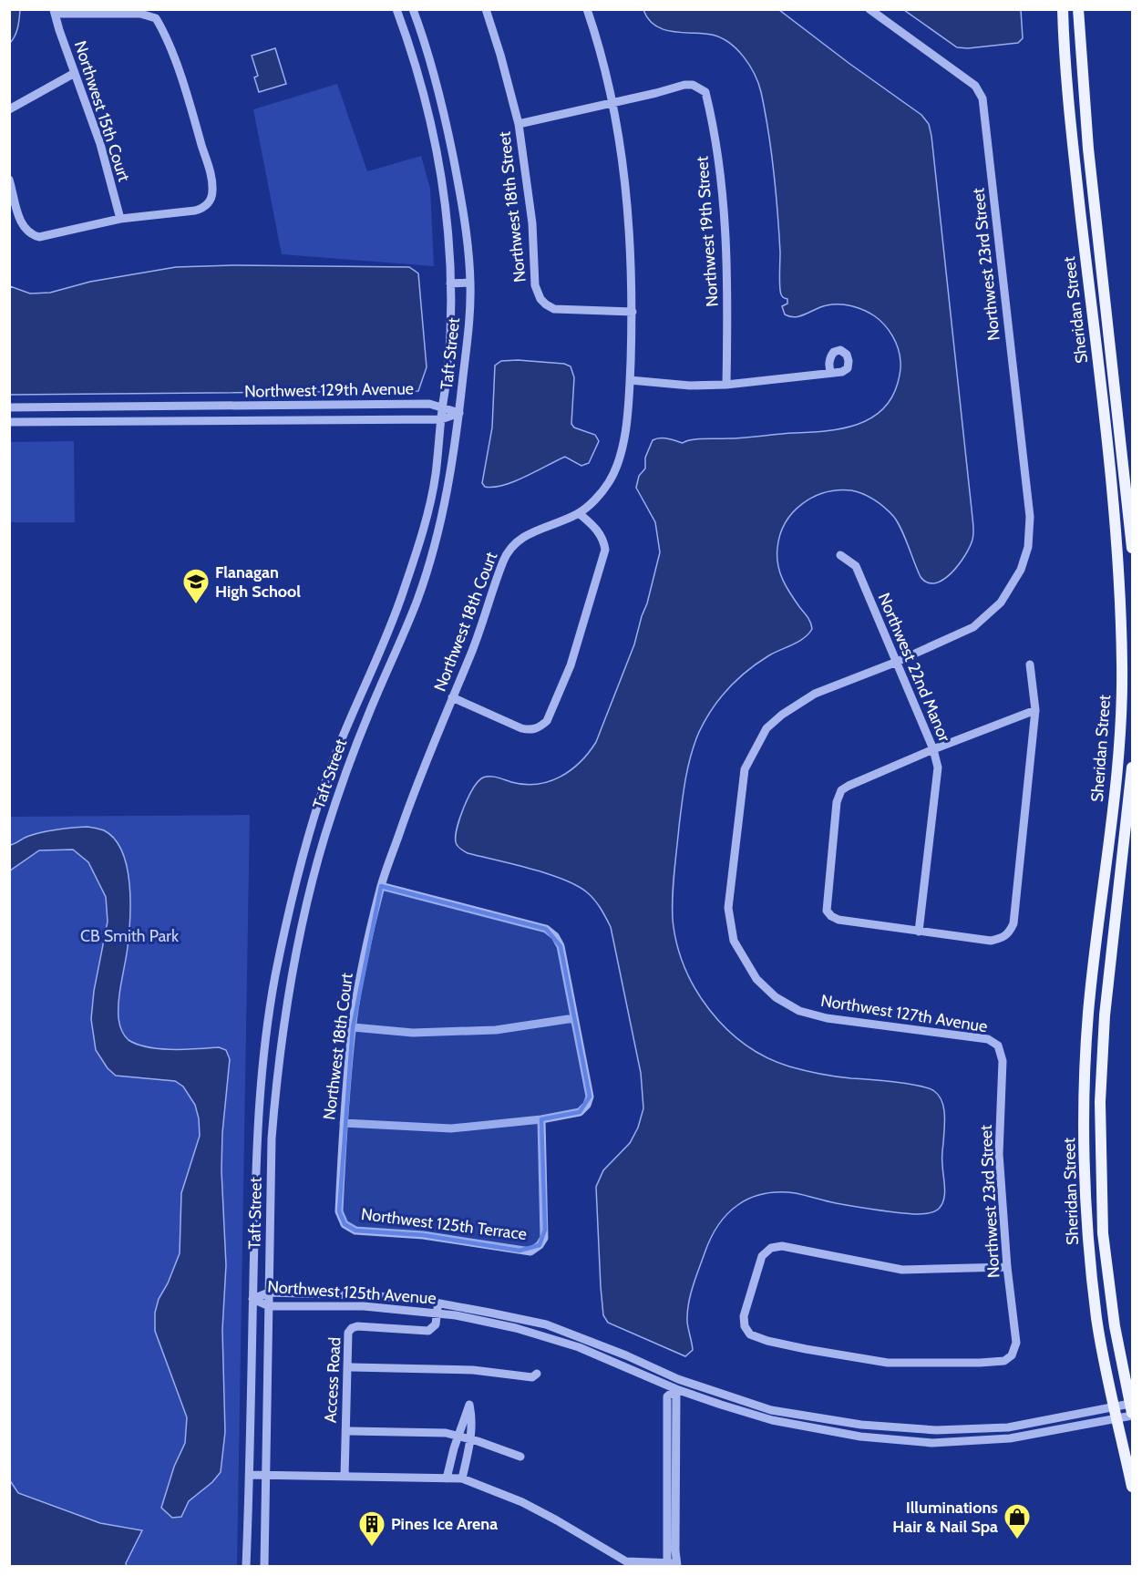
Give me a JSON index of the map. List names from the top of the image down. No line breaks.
{"streets":{"main road":["Sheridan Street"],"street":["Northwest 15th Court","Northwest 18th Street","Northwest 19th Street","Northwest 23rd Street","Taft Street","Northwest 129th Avenue","Northwest 18th Court","Northwest 22nd Manor","Northwest 127th Avenue","Northwest 125th Terrace","Northwest 125th Avenue","Access Road"]},"crossings":[["Northwest 18th Street","Northwest 18th Court"],["Northwest 19th Street","Northwest 18th Court"],["Northwest 23rd Street","Northwest 22nd Manor"],["Northwest 23rd Street","Northwest 127th Avenue"],["Sheridan Street","Northwest 125th Avenue"],["Taft Street","Northwest 129th Avenue"],["Taft Street","Northwest 125th Avenue"],["Northwest 18th Court","Northwest 125th Terrace"],["Northwest 125th Avenue","Access Road"]],"parks":["CB Smith Park"],"places":{"school or university":["Flanagan High School"],"shop":["Illuminations Hair & Nail Spa"],"building":["Pines Ice Arena"]}}
